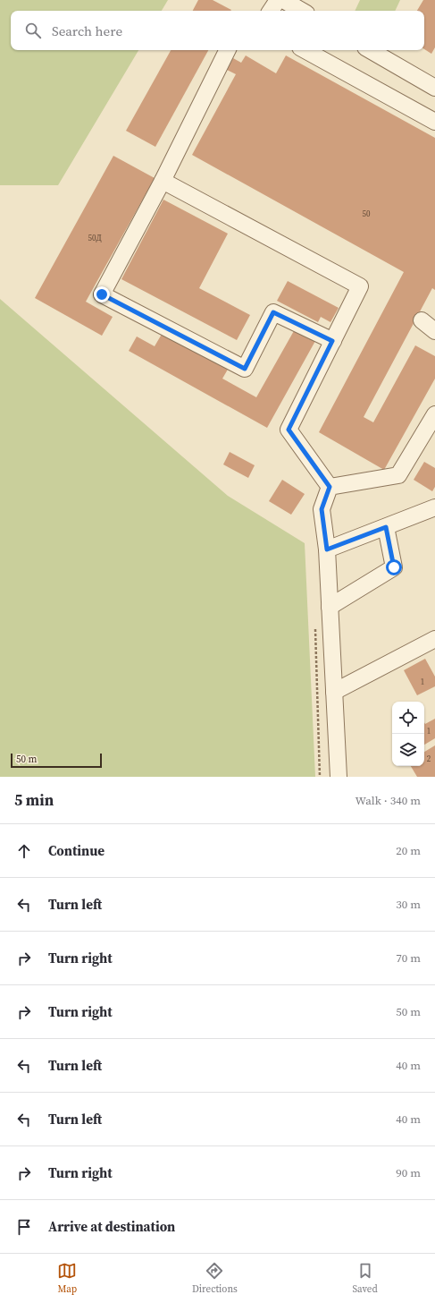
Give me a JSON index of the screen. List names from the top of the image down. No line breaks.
{"house_numbers":["50","50Д","1","1","2"],"scale_bar":"50 m","page":{"search":"Search here","scale":"50 m","heading":["5 min","Walk · 340 m"],"list":[["Continue","20 m"],["Turn left","30 m"],["Turn right","70 m"],["Turn right","50 m"],["Turn left","40 m"],["Turn left","40 m"],["Turn right","90 m"],"Arrive at destination"],"nav":["Map","Directions","Saved"]}}
